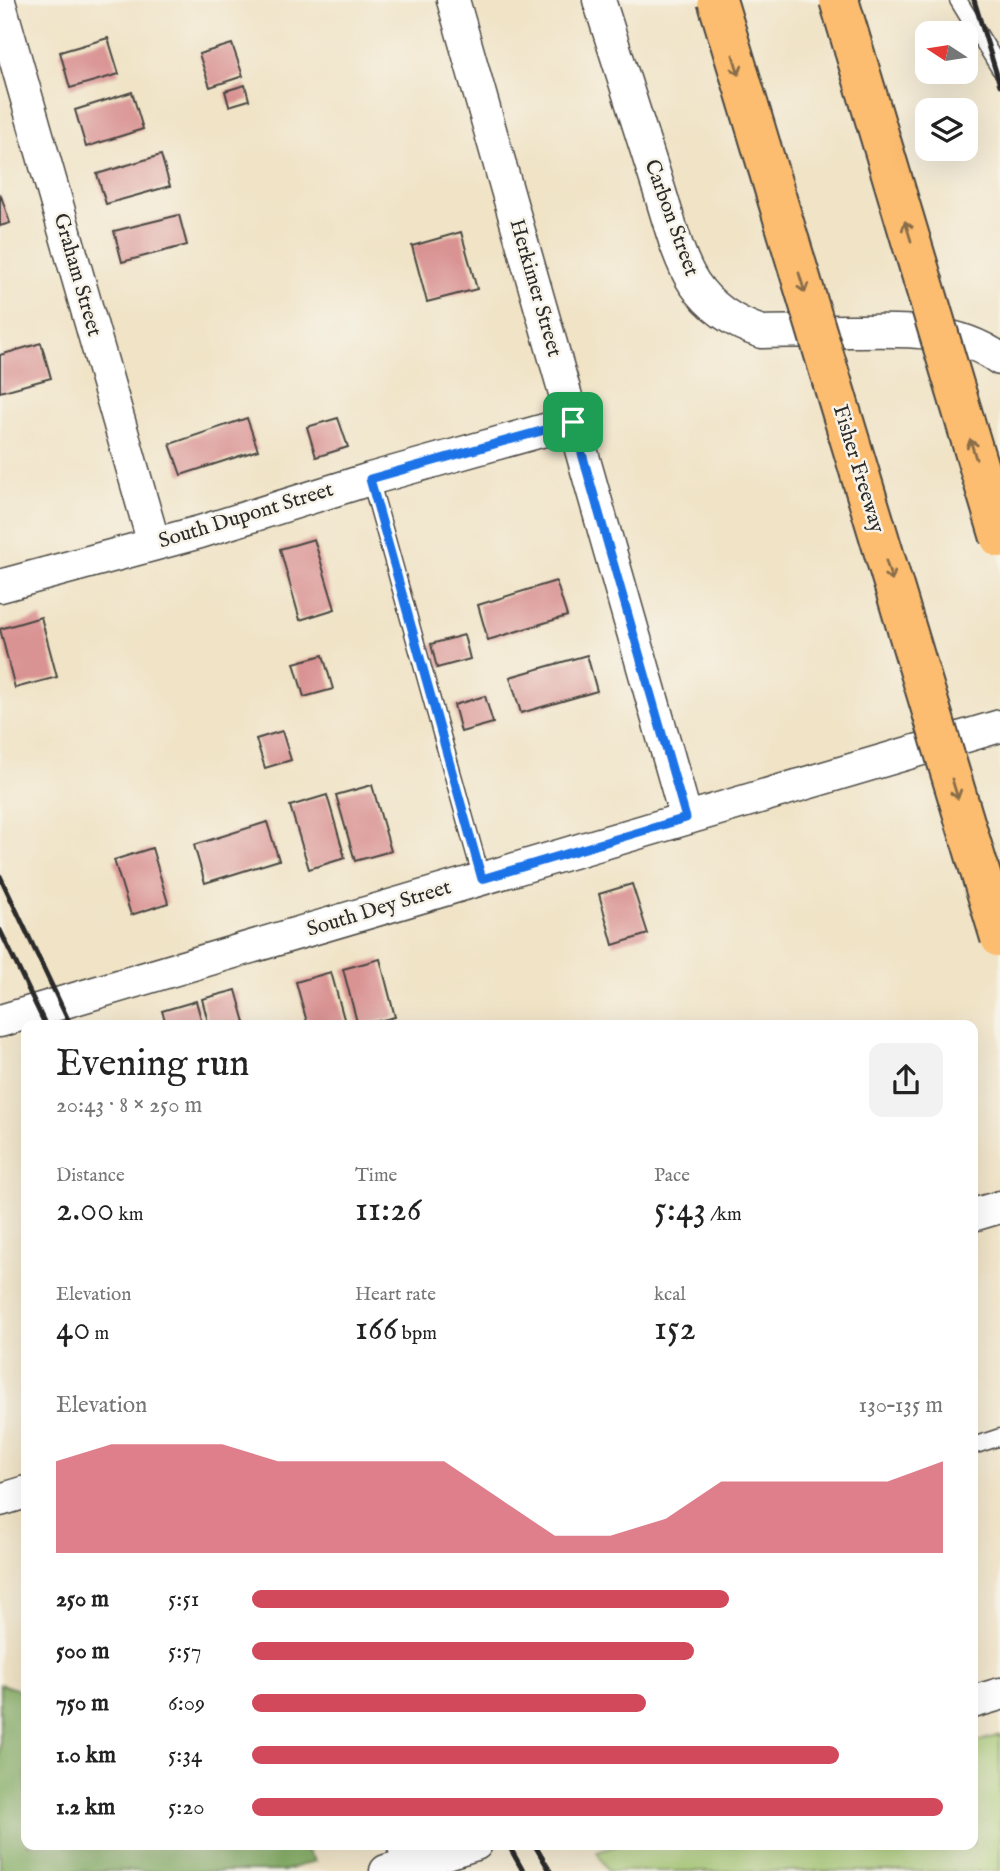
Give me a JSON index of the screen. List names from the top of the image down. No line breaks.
{"streets":{"highway":["Fisher Freeway"],"street":["Carbon Street","Graham Street","Herkimer Street","South Dupont Street","South Dey Street"]},"crossings":[["Graham Street","South Dupont Street"],["Herkimer Street","South Dupont Street"],["Herkimer Street","South Dey Street"]],"north":"left","page":{"heading":["Evening run","20:43 · 8 × 250 m"],"stats":[["Distance","2.00 km"],["Time","11:26"],["Pace","5:43 /km"],["Elevation","40 m"],["Heart rate","166 bpm"],["kcal","152"]],"chart":["Elevation","130–135 m"],"list":[{"name":"250 m","note":"5:51"},{"name":"500 m","note":"5:57"},{"name":"750 m","note":"6:09"},{"name":"1.0 km","note":"5:34"},{"name":"1.2 km","note":"5:20"}]}}
